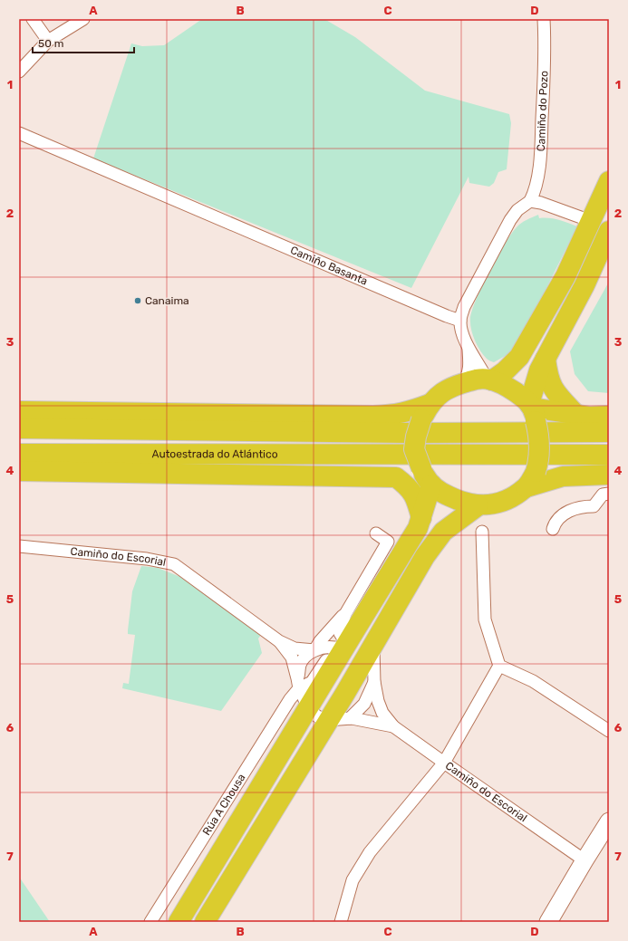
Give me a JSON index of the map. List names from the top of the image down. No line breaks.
{"streets":{"highway":["Autoestrada do Atlántico"],"street":["Camiño do Pozo","Camiño Basanta","Camiño do Escorial","Rúa A Chousa"]},"places":["Canaima"],"scale_bar":"50 m","grid":{"columns":["A","B","C","D"],"rows":["1","2","3","4","5","6","7"]}}
